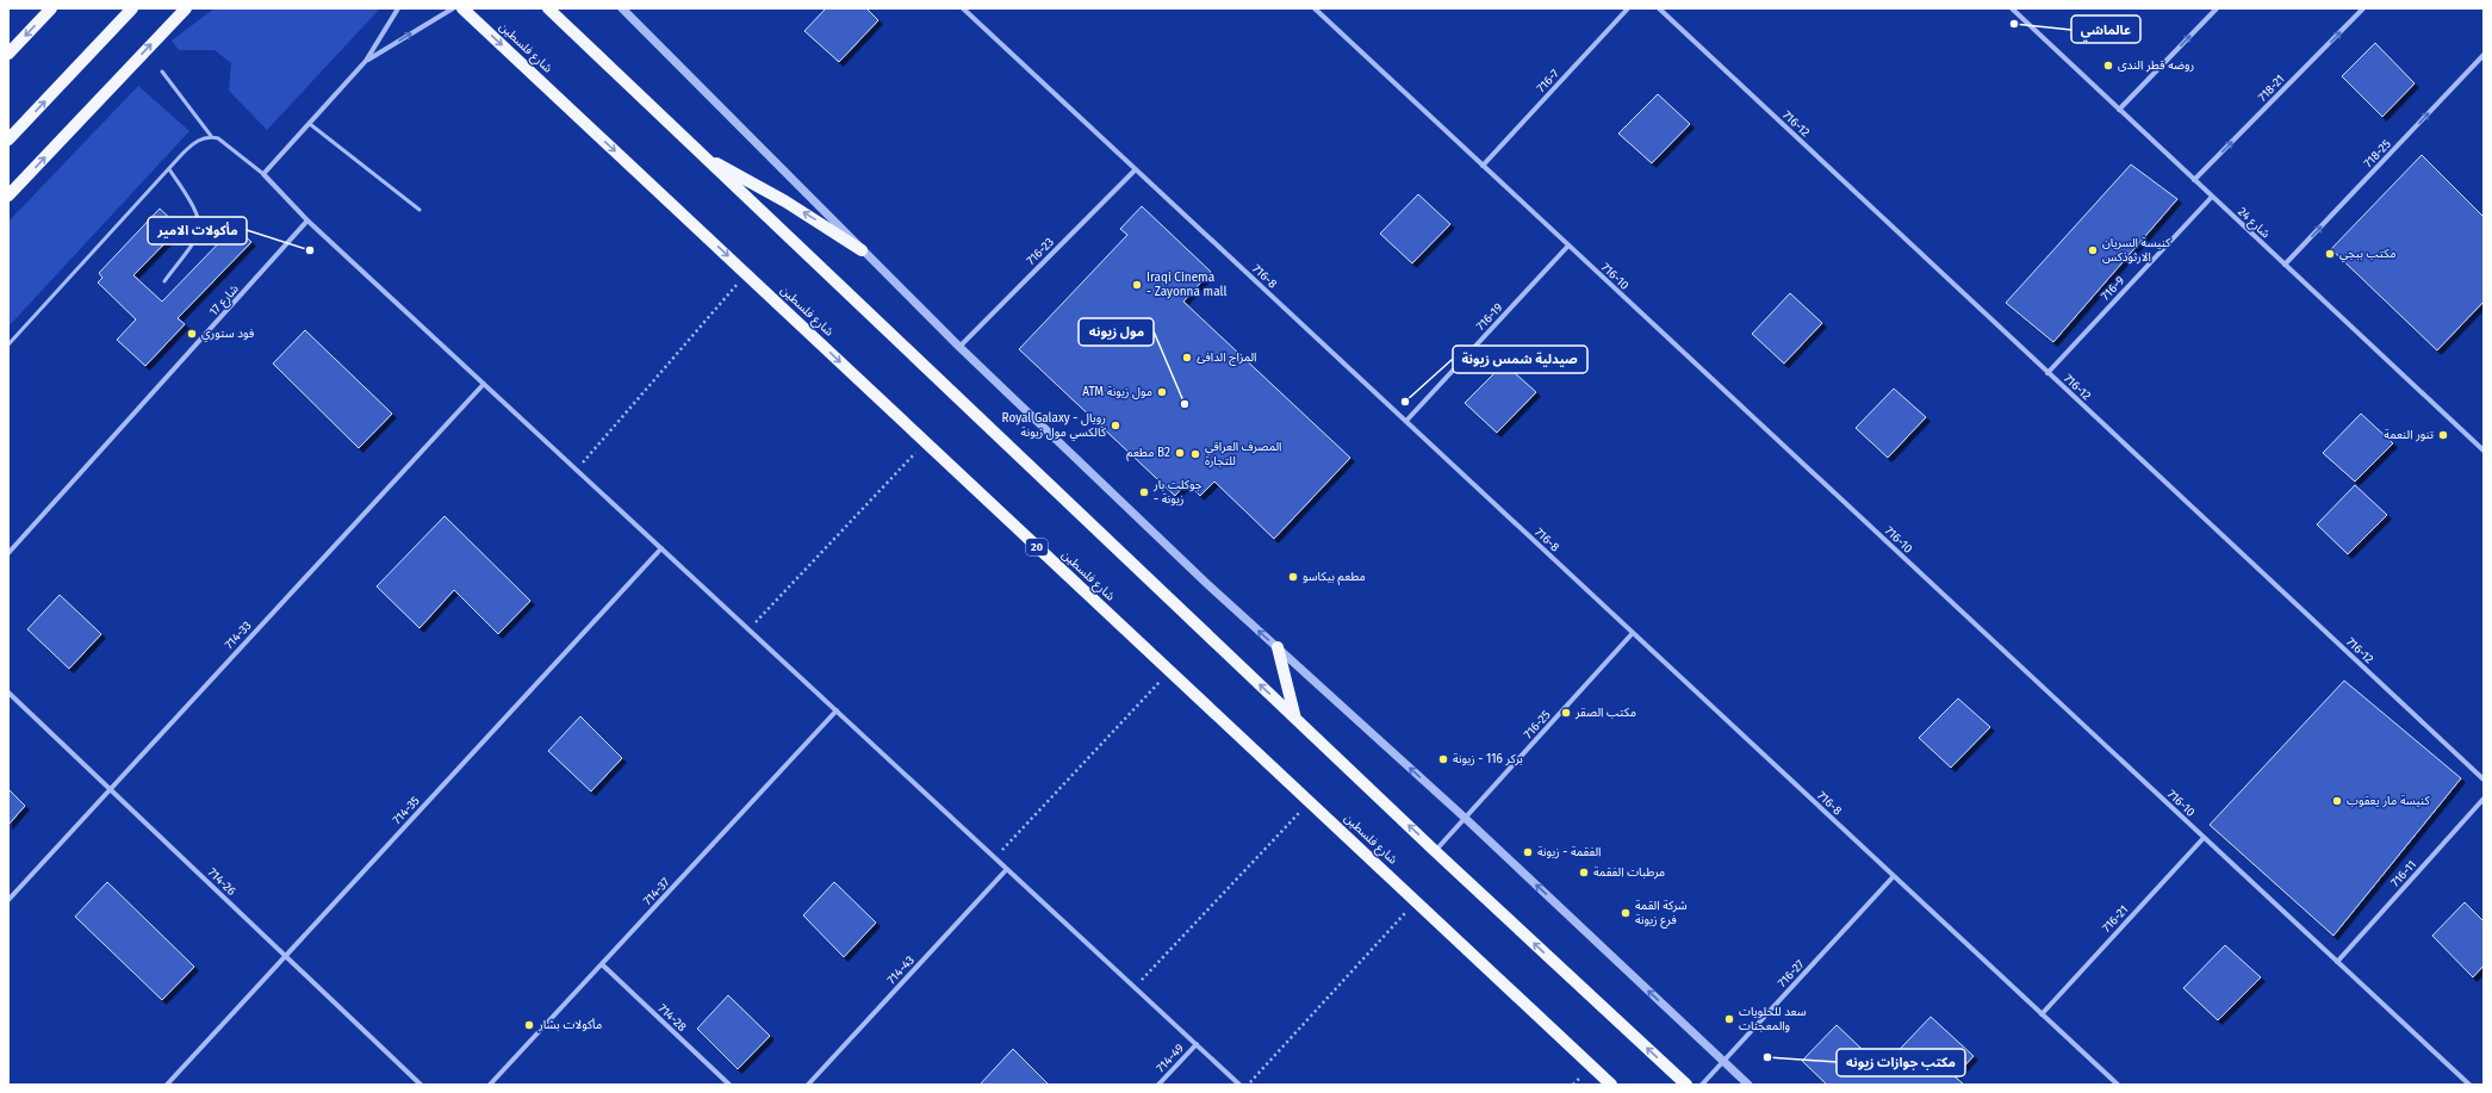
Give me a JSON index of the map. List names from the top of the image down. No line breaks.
{"streets":{"main road":["شارع فلسطين","20"],"street":["716-7","718-21","716-12","718-25","شارع 24","716-23","716-8","716-10","716-9","شارع 17","716-19","714-33","716-25","714-35","716-11","714-26","714-37","716-21","714-43","716-27","714-28","714-49"]},"crossings":[["716-7","716-10"],["718-21","شارع 24"],["716-12","716-9"],["718-25","شارع 24"],["شارع 24","716-9"],["716-23","716-8"],["716-8","716-19"],["716-8","716-25"],["716-8","716-21"],["716-8","716-27"],["716-10","716-19"],["716-10","716-11"],["716-10","716-21"],["714-33","714-26"],["714-35","714-26"],["714-37","714-28"]],"one_way":["718-21","718-25"],"places":["عالماشي","روضه قطر الندى","مأكولات الامير","كنيسة السريان الارثوذكس","مكتب ببجي","Iraqi Cinema - Zayonna mall","فود ستوري","المزاج الدافئ","ATM مول زيونة","صيدلية شمس زيونة","مول زيونه","Royal Galaxy - رويال كالكسي مول زيونة","تنور النعمة","مطعم B2","المصرف العراقي للتجارة","جوكلت بار - زيونة","مطعم بيكاسو","مكتب الصقر","بركر 116 - زيونة","كنيسة مار يعقوب","الفقمة - زيونة","مرطبات الفقمة","شركة القمة فرع زيونة","سعد للحلويات والمعجنات","مأكولات بشار","مكتب جوازات زيونه"]}
